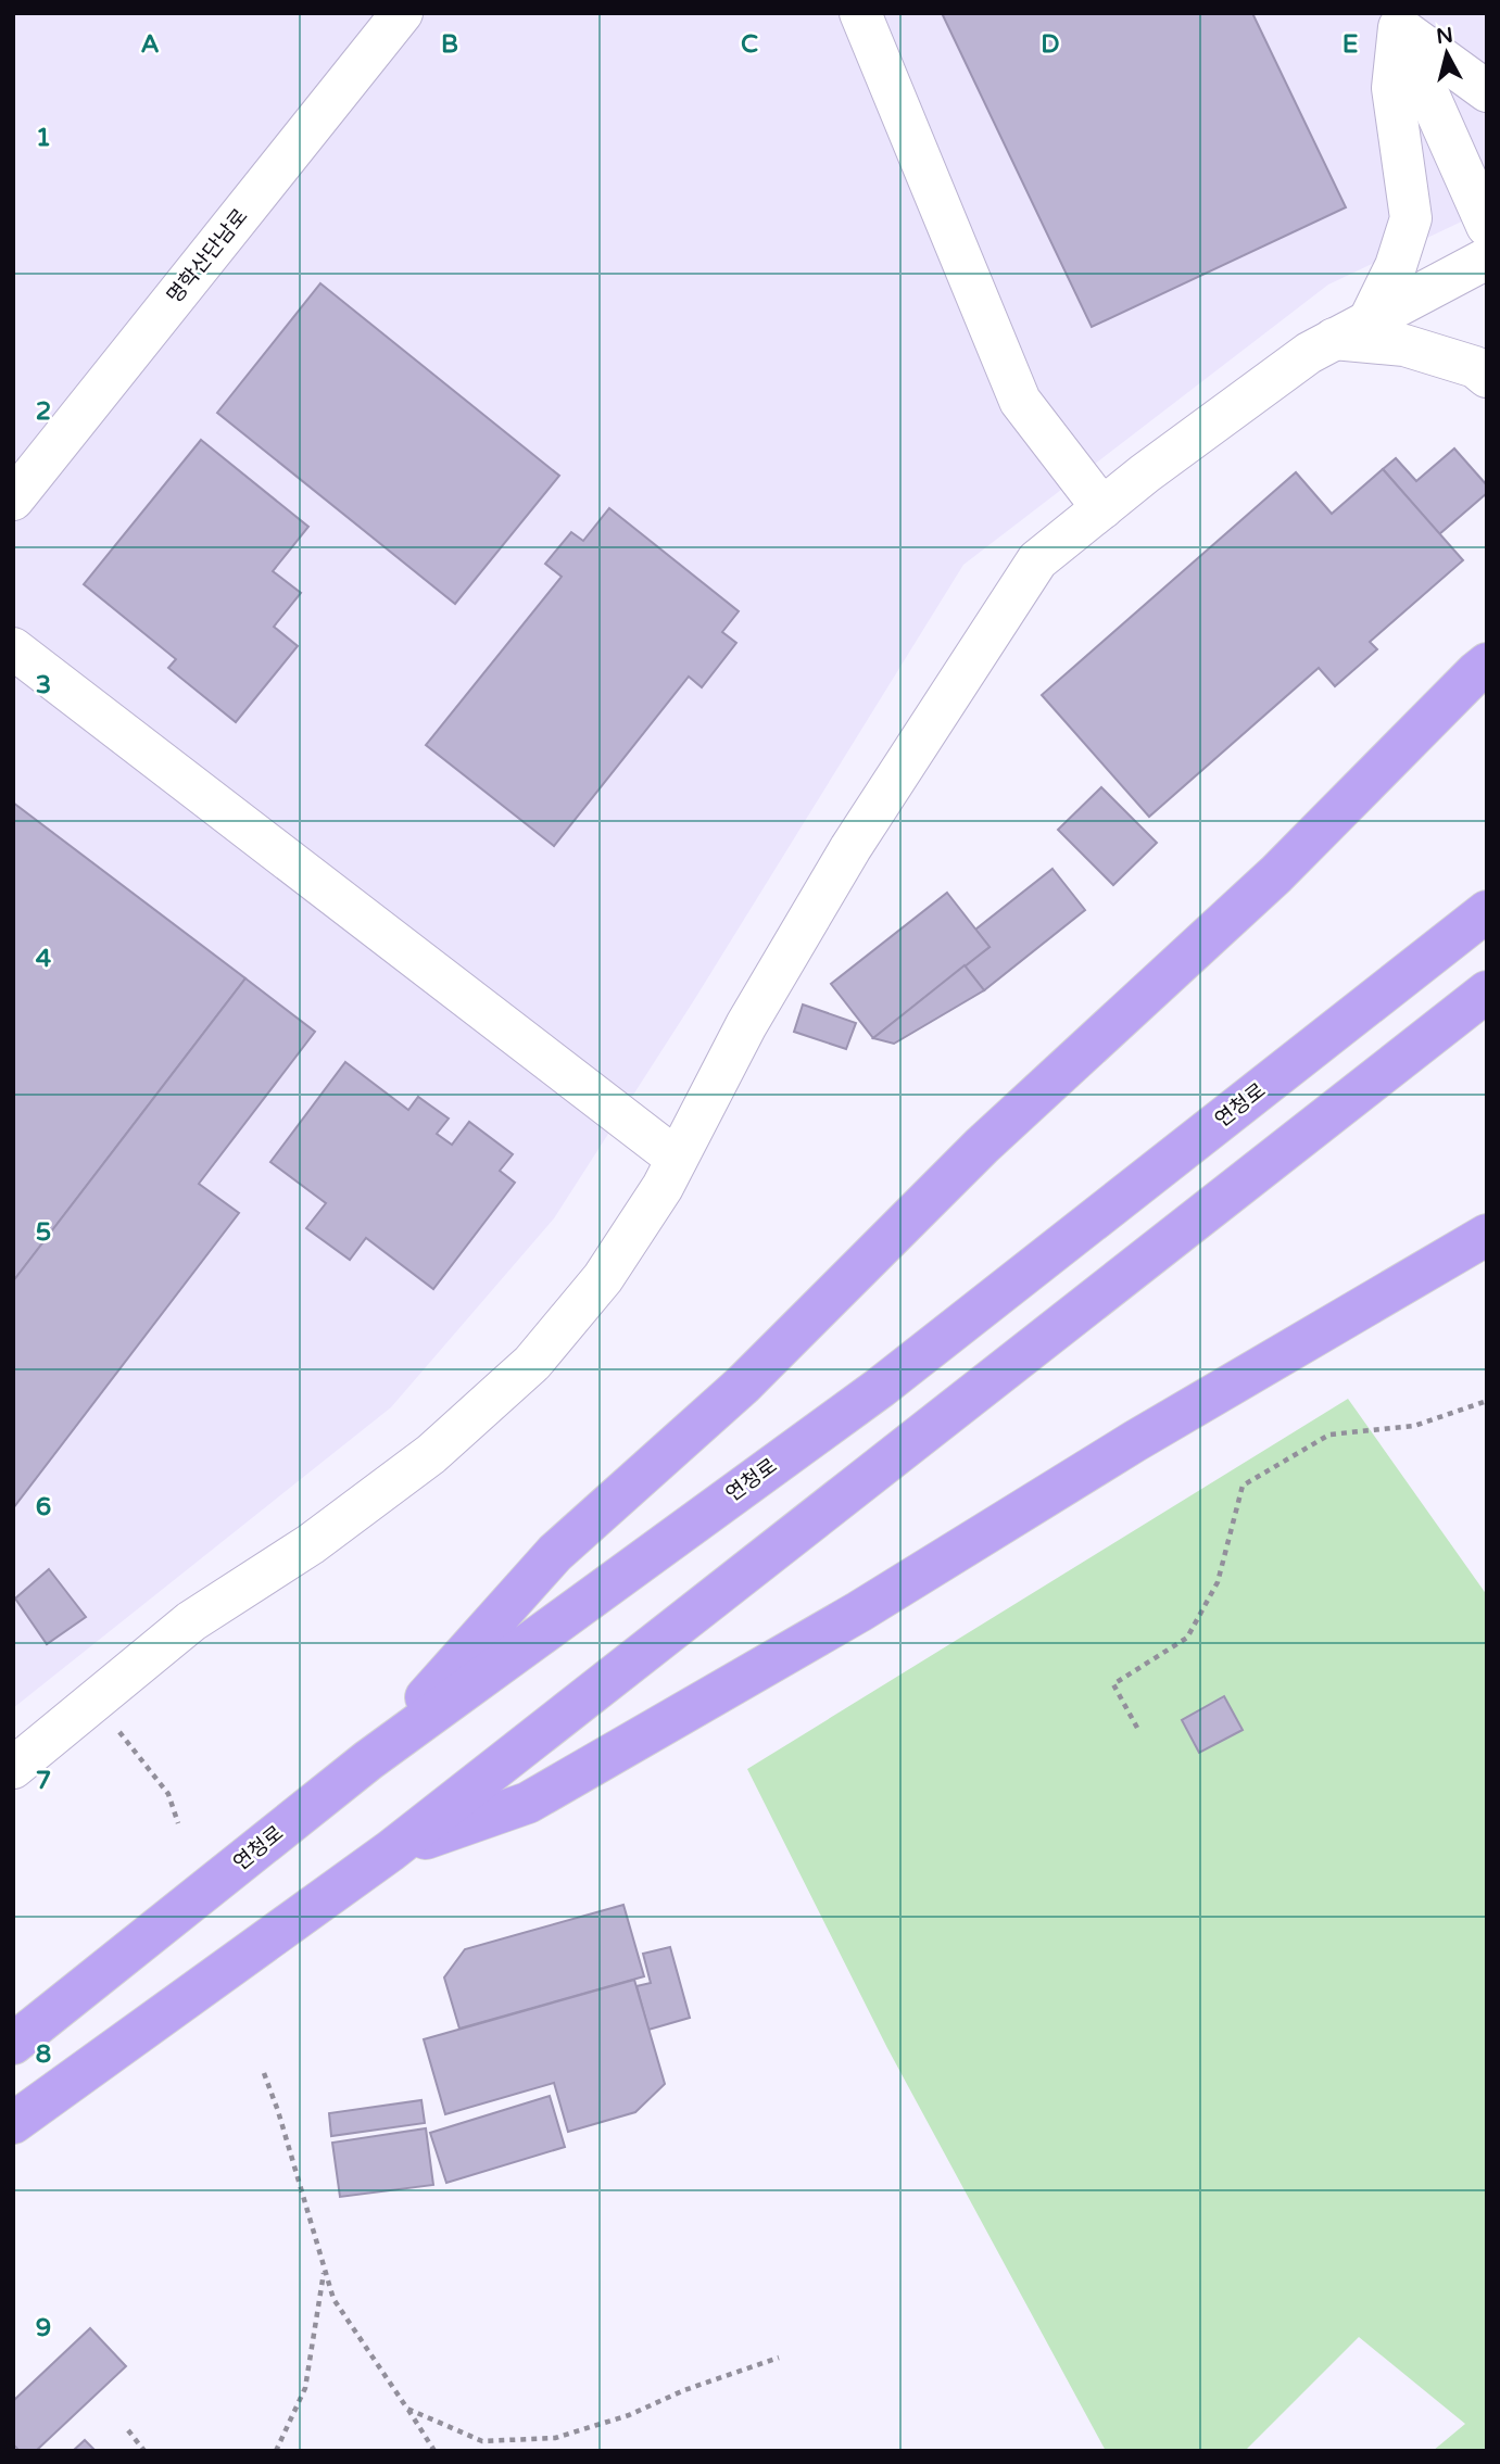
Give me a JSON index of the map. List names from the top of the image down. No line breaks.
{"streets":{"highway":["연청로"],"street":["명학산단남로"]},"north":"top","grid":{"columns":["A","B","C","D","E"],"rows":["1","2","3","4","5","6","7","8","9"]}}
